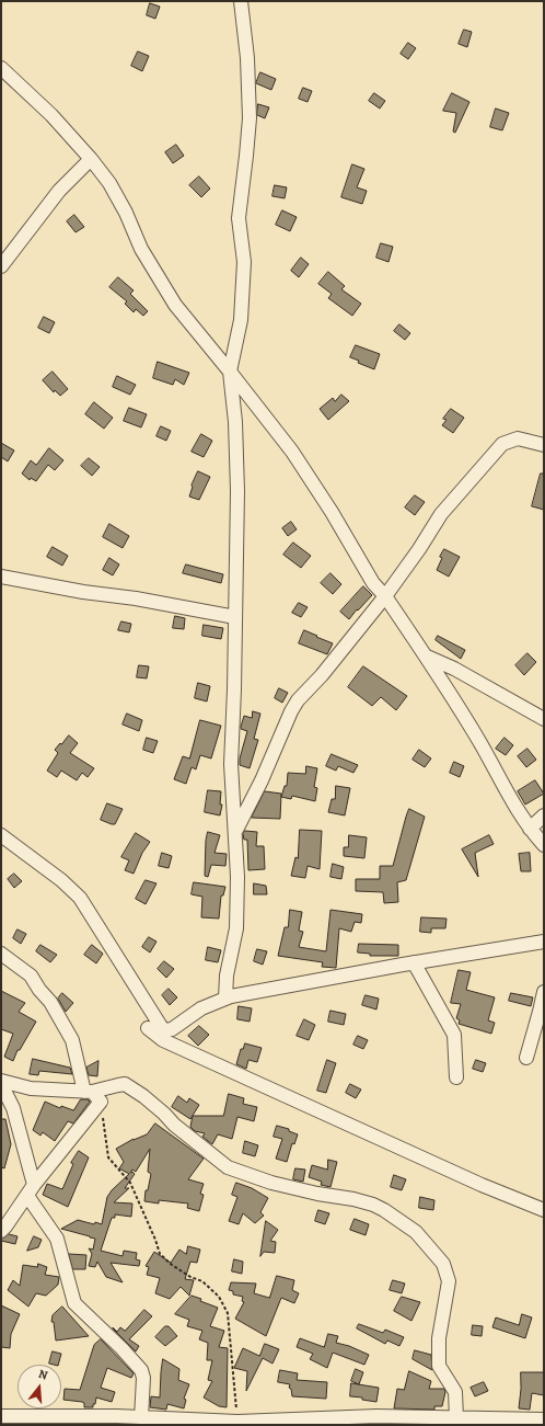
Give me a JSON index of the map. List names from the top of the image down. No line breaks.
{"north":"top"}
